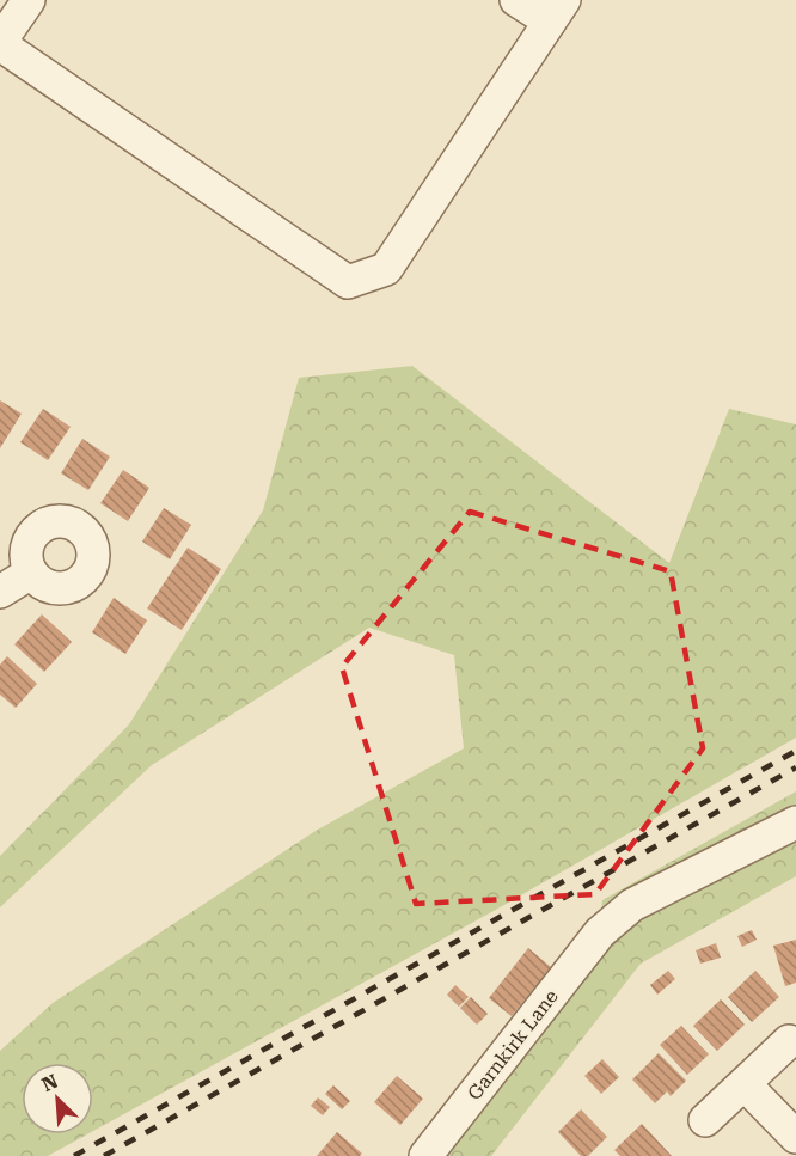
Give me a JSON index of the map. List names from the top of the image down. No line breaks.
{"streets":{"street":["Garnkirk Lane"]},"north":"top left"}
